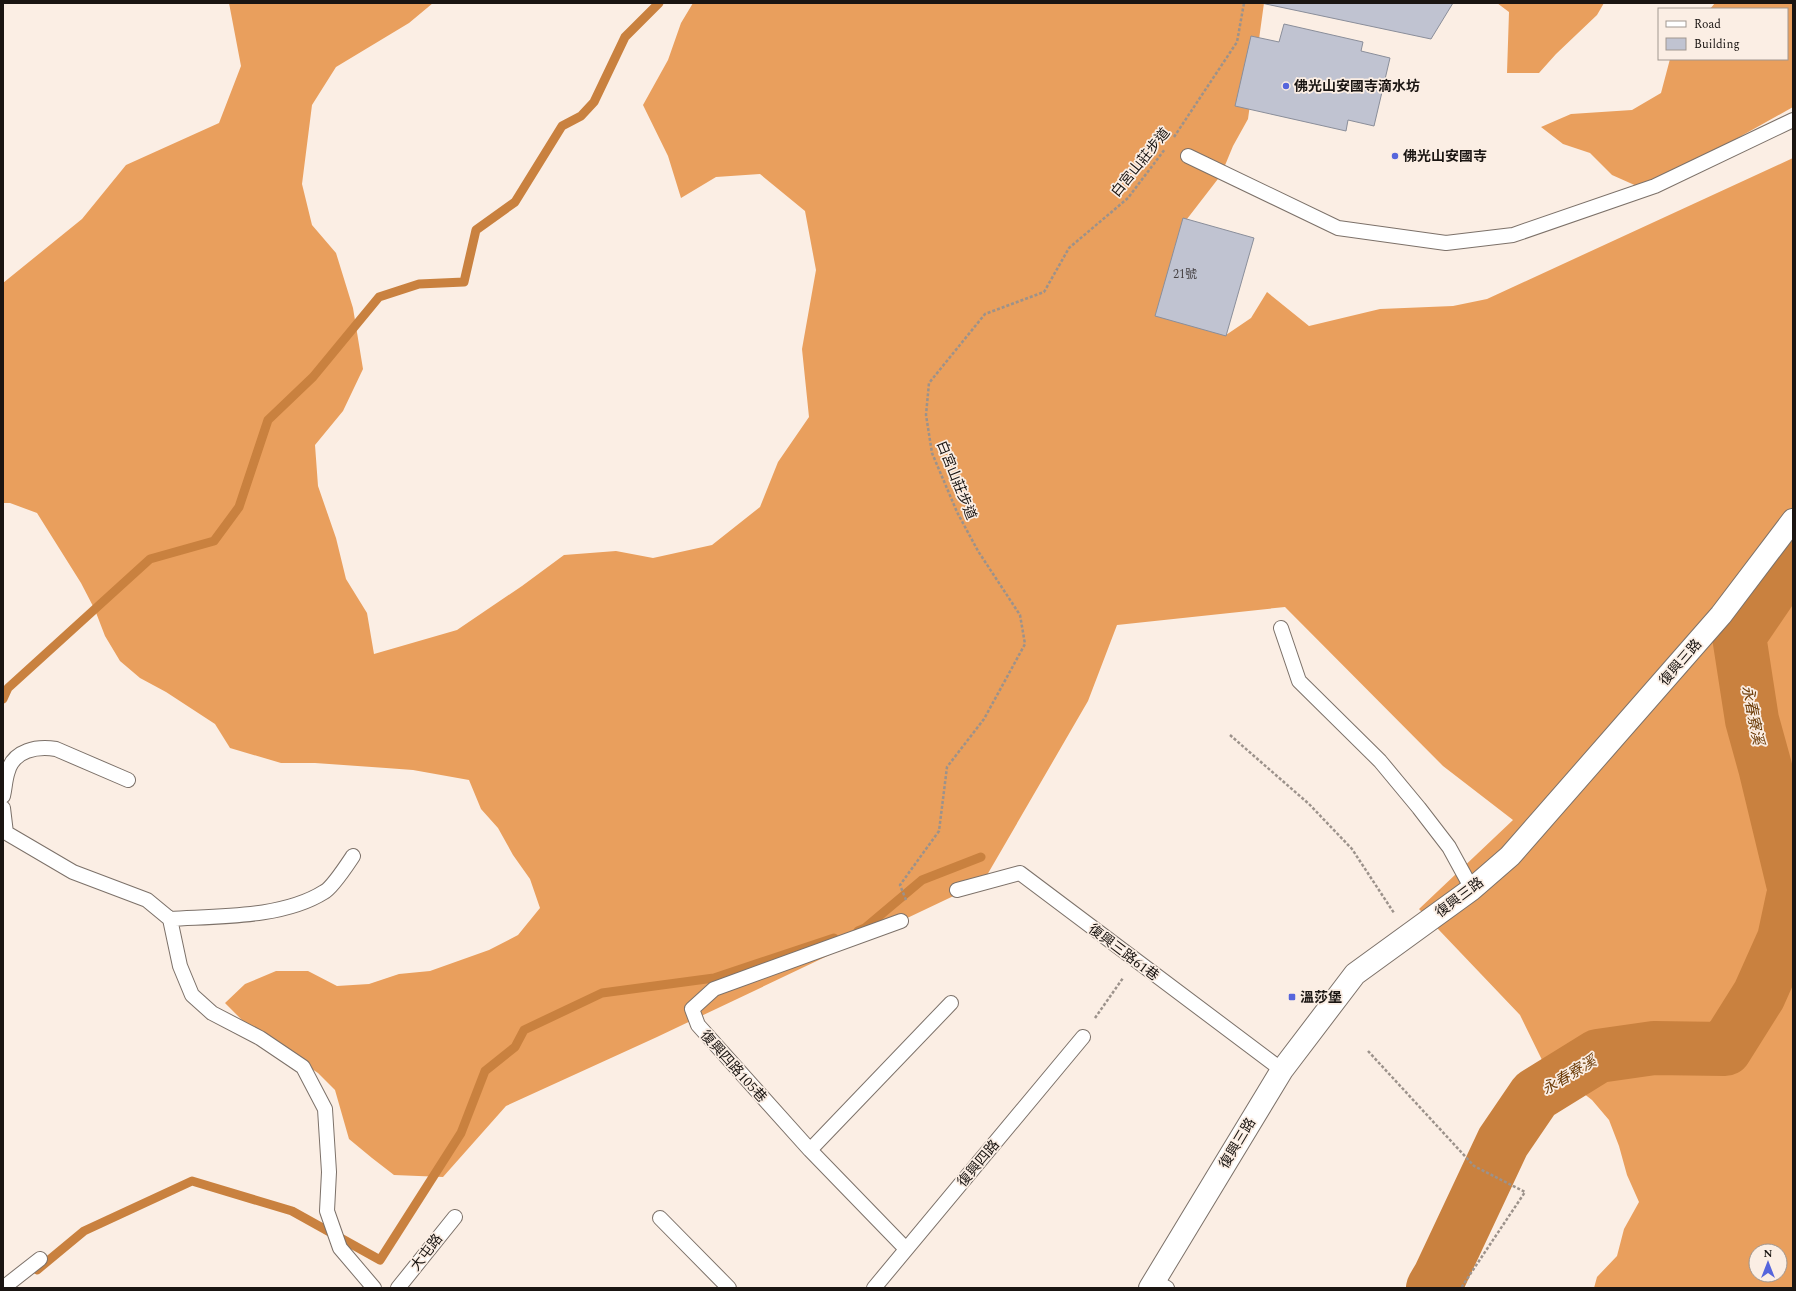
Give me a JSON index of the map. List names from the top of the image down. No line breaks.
{"streets":{"street":["復興三路"],"lane":["復興三路61巷","復興四路105巷","復興四路","大屯路"],"path":["白宮山莊步道"]},"crossings":[["白宮山莊步道","復興四路105巷"],["復興三路","復興三路61巷"],["復興四路105巷","復興四路"]],"water":["永春寮溪"],"places":{"other":["佛光山安國寺滴水坊","佛光山安國寺"],"transit":["溫莎堡"]},"house_numbers":["21號"],"legend":["Road","Building"],"north":"top"}
